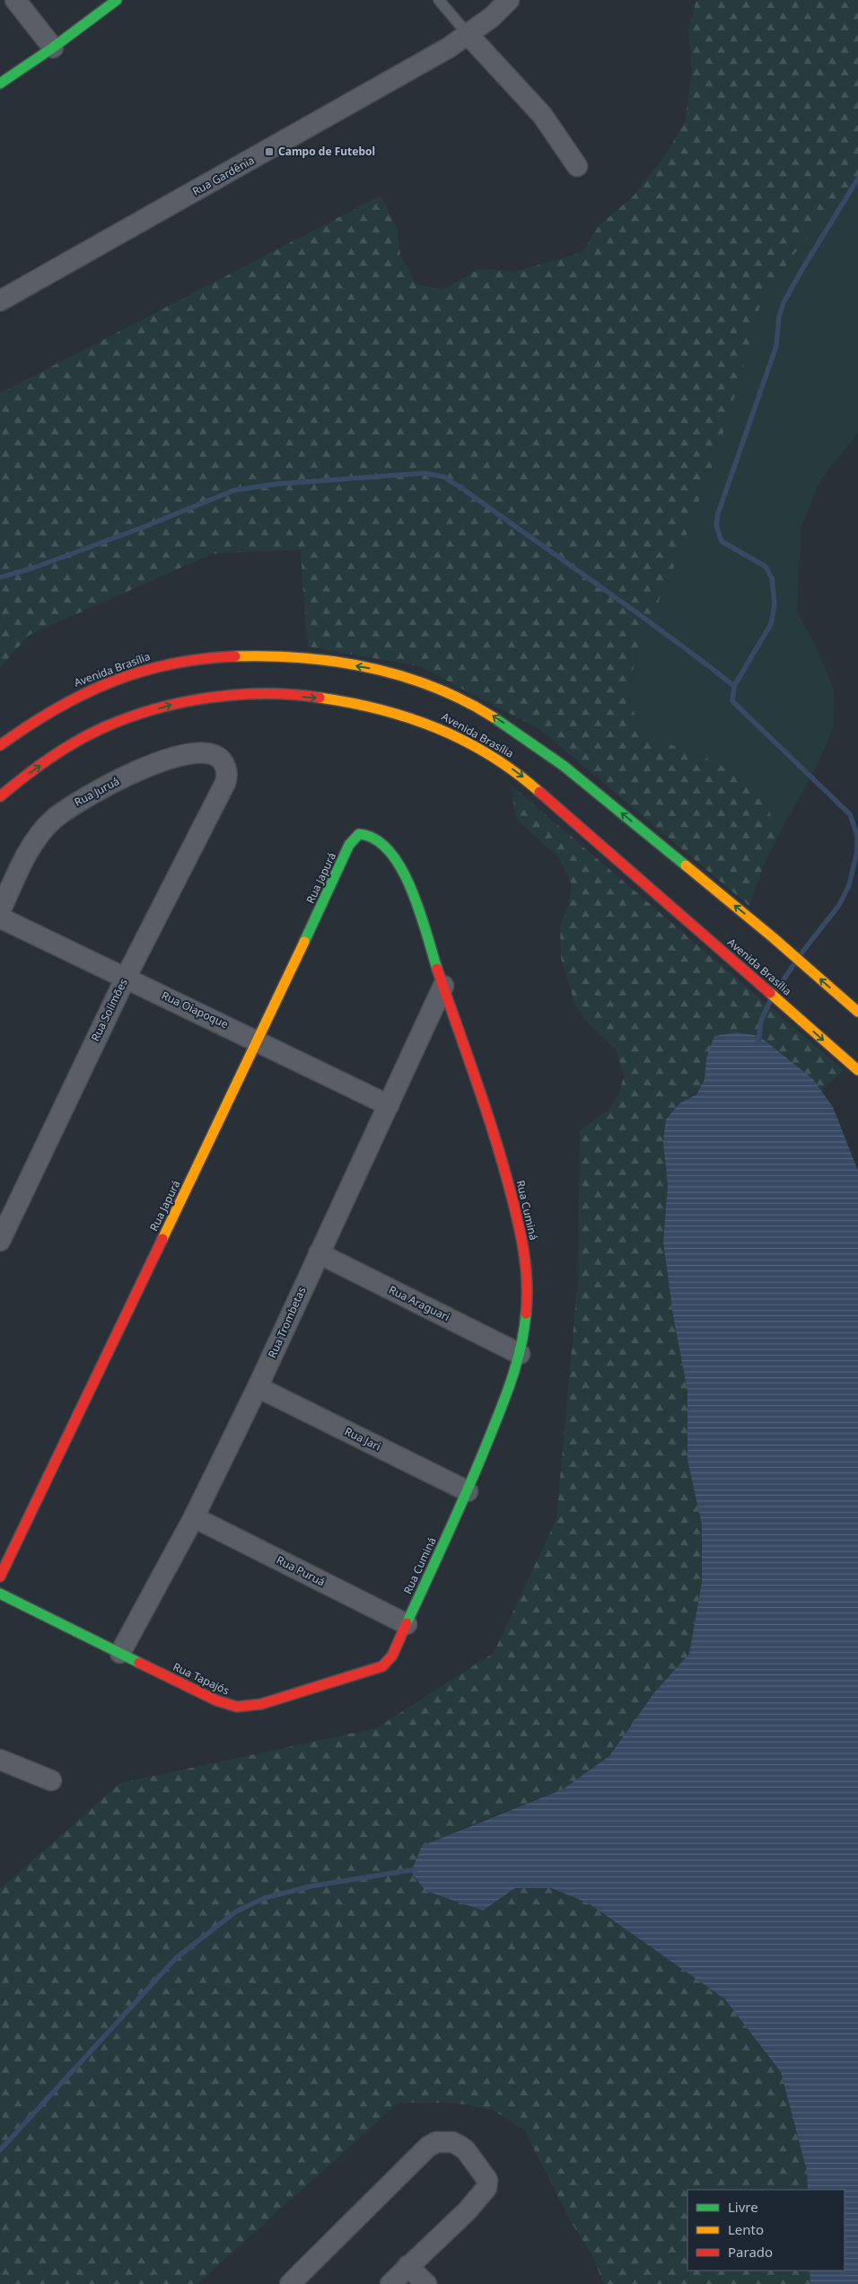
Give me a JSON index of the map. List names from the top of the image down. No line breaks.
{"streets":{"street":["Rua Gardênia","Avenida Brasília","Rua Juruá","Rua Japurá","Rua Solimões","Rua Oiapoque","Rua Cuminá","Rua Araguari","Rua Trombetas","Rua Jari","Rua Puruá","Rua Tapajós"]},"crossings":[["Rua Juruá","Rua Solimões"],["Rua Japurá","Rua Oiapoque"],["Rua Japurá","Rua Cuminá"],["Rua Solimões","Rua Oiapoque"],["Rua Oiapoque","Rua Trombetas"],["Rua Cuminá","Rua Araguari"],["Rua Cuminá","Rua Trombetas"],["Rua Cuminá","Rua Jari"],["Rua Cuminá","Rua Puruá"],["Rua Cuminá","Rua Tapajós"],["Rua Araguari","Rua Trombetas"],["Rua Trombetas","Rua Jari"],["Rua Trombetas","Rua Puruá"],["Rua Trombetas","Rua Tapajós"],["Rua Puruá","Rua Tapajós"]],"places":{"transit":["Campo de Futebol"]},"legend":["Livre","Lento","Parado"]}
